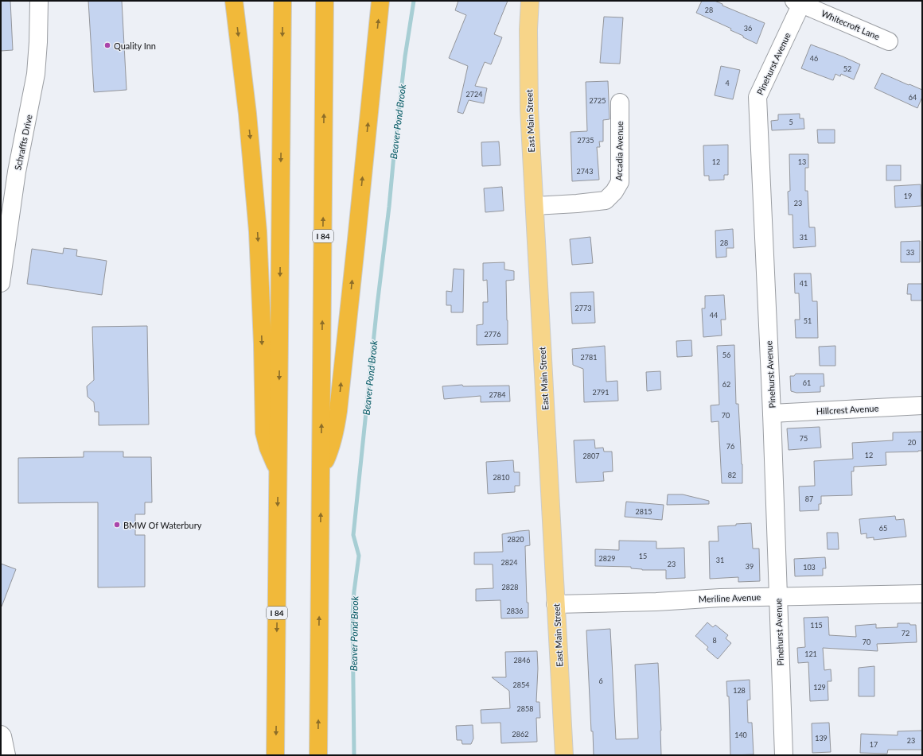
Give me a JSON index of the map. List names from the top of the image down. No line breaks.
{"streets":{"highway":["I 84"],"main road":["East Main Street"],"street":["Whitecroft Lane","Pinehurst Avenue","Schraffts Drive","Arcadia Avenue","Hillcrest Avenue","Meriline Avenue"]},"crossings":[["Whitecroft Lane","Pinehurst Avenue"],["Pinehurst Avenue","Hillcrest Avenue"],["Pinehurst Avenue","Meriline Avenue"],["East Main Street","Arcadia Avenue"],["East Main Street","Meriline Avenue"]],"water":["Beaver Pond Brook"],"places":["Quality Inn","BMW Of Waterbury"],"house_numbers":["28","36","46","52","4","2724","64","2725","5","2735","12","13","2743","19","23","31","28","33","41","2773","44","51","2776","56","2781","61","62","2791","2784","70","75","20","76","12","2807","82","2810","87","2815","65","2820","15","2829","31","2824","23","39","103","2828","2836","115","72","8","70","121","2846","6","2854","129","128","2858","2862","140","139","23","17"]}
